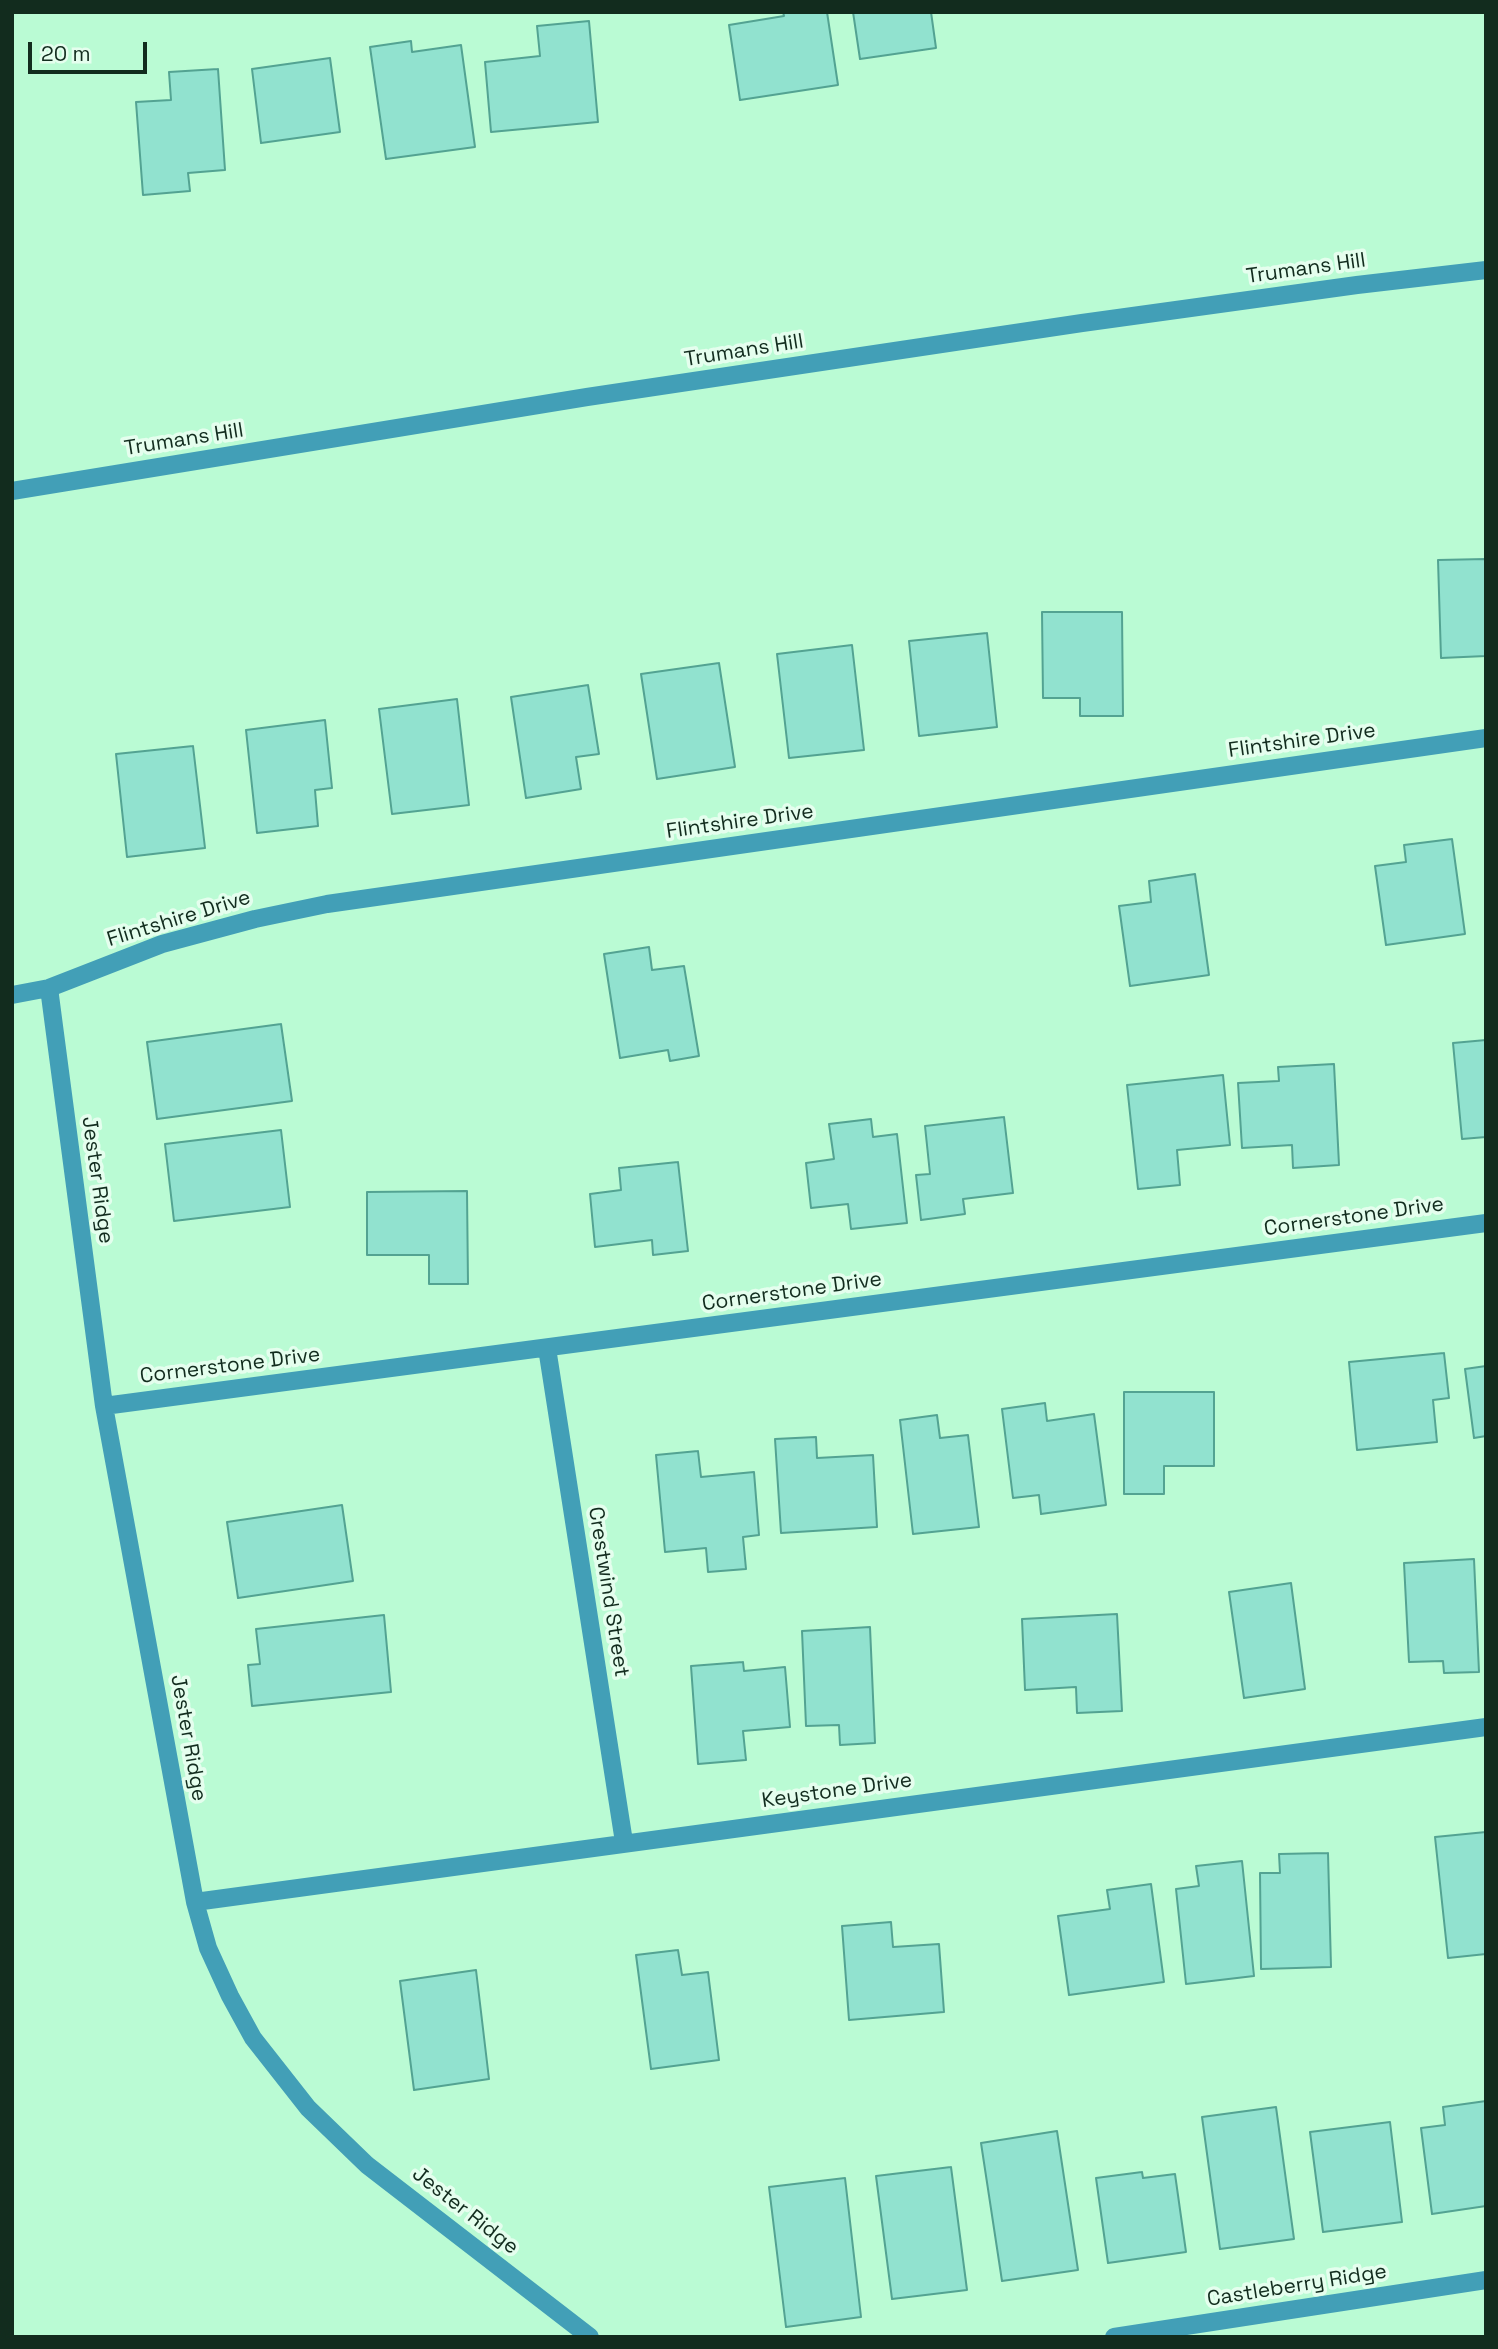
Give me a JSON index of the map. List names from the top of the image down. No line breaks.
{"streets":{"street":["Trumans Hill","Flintshire Drive","Jester Ridge","Cornerstone Drive","Crestwind Street","Keystone Drive","Castleberry Ridge"]},"crossings":[["Flintshire Drive","Jester Ridge"],["Jester Ridge","Cornerstone Drive"],["Jester Ridge","Keystone Drive"],["Cornerstone Drive","Crestwind Street"],["Crestwind Street","Keystone Drive"]],"scale_bar":"20 m"}
